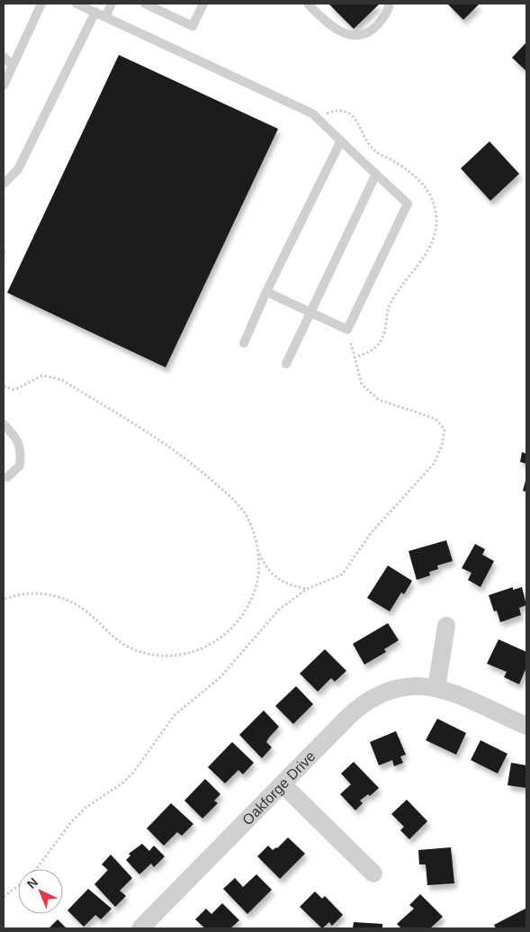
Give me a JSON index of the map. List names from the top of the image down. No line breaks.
{"streets":{"street":["Oakforge Drive"]},"north":"top left"}
